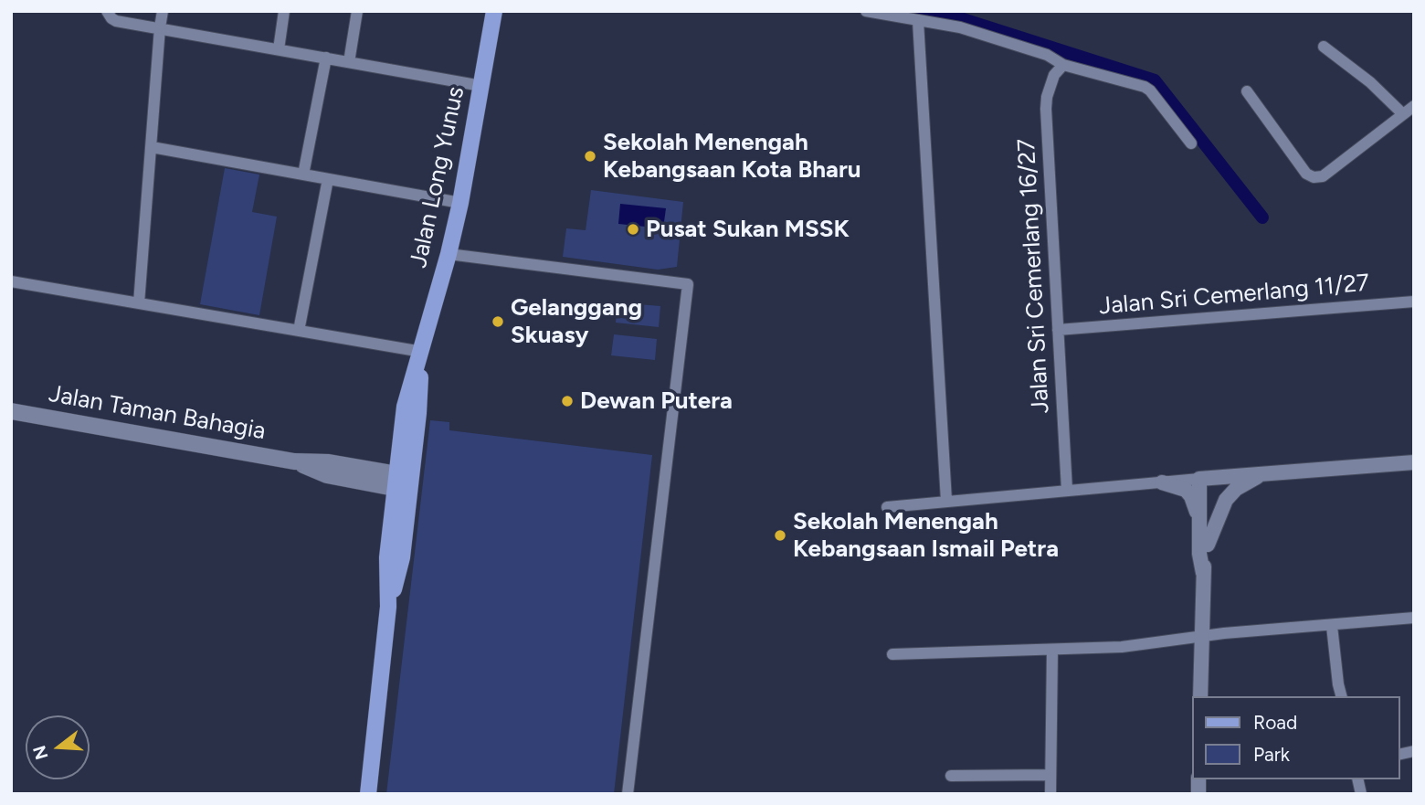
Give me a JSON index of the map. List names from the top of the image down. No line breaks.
{"streets":{"main road":["Jalan Long Yunus","Jalan Taman Bahagia"],"street":["Jalan Sri Cemerlang 16/27","Jalan Sri Cemerlang 11/27"]},"crossings":[["Jalan Long Yunus","Jalan Taman Bahagia"],["Jalan Sri Cemerlang 16/27","Jalan Sri Cemerlang 11/27"]],"places":["Sekolah Menengah Kebangsaan Kota Bharu","Pusat Sukan MSSK","Gelanggang Skuasy","Dewan Putera","Sekolah Menengah Kebangsaan Ismail Petra"],"legend":["Road","Park"],"north":"left"}
